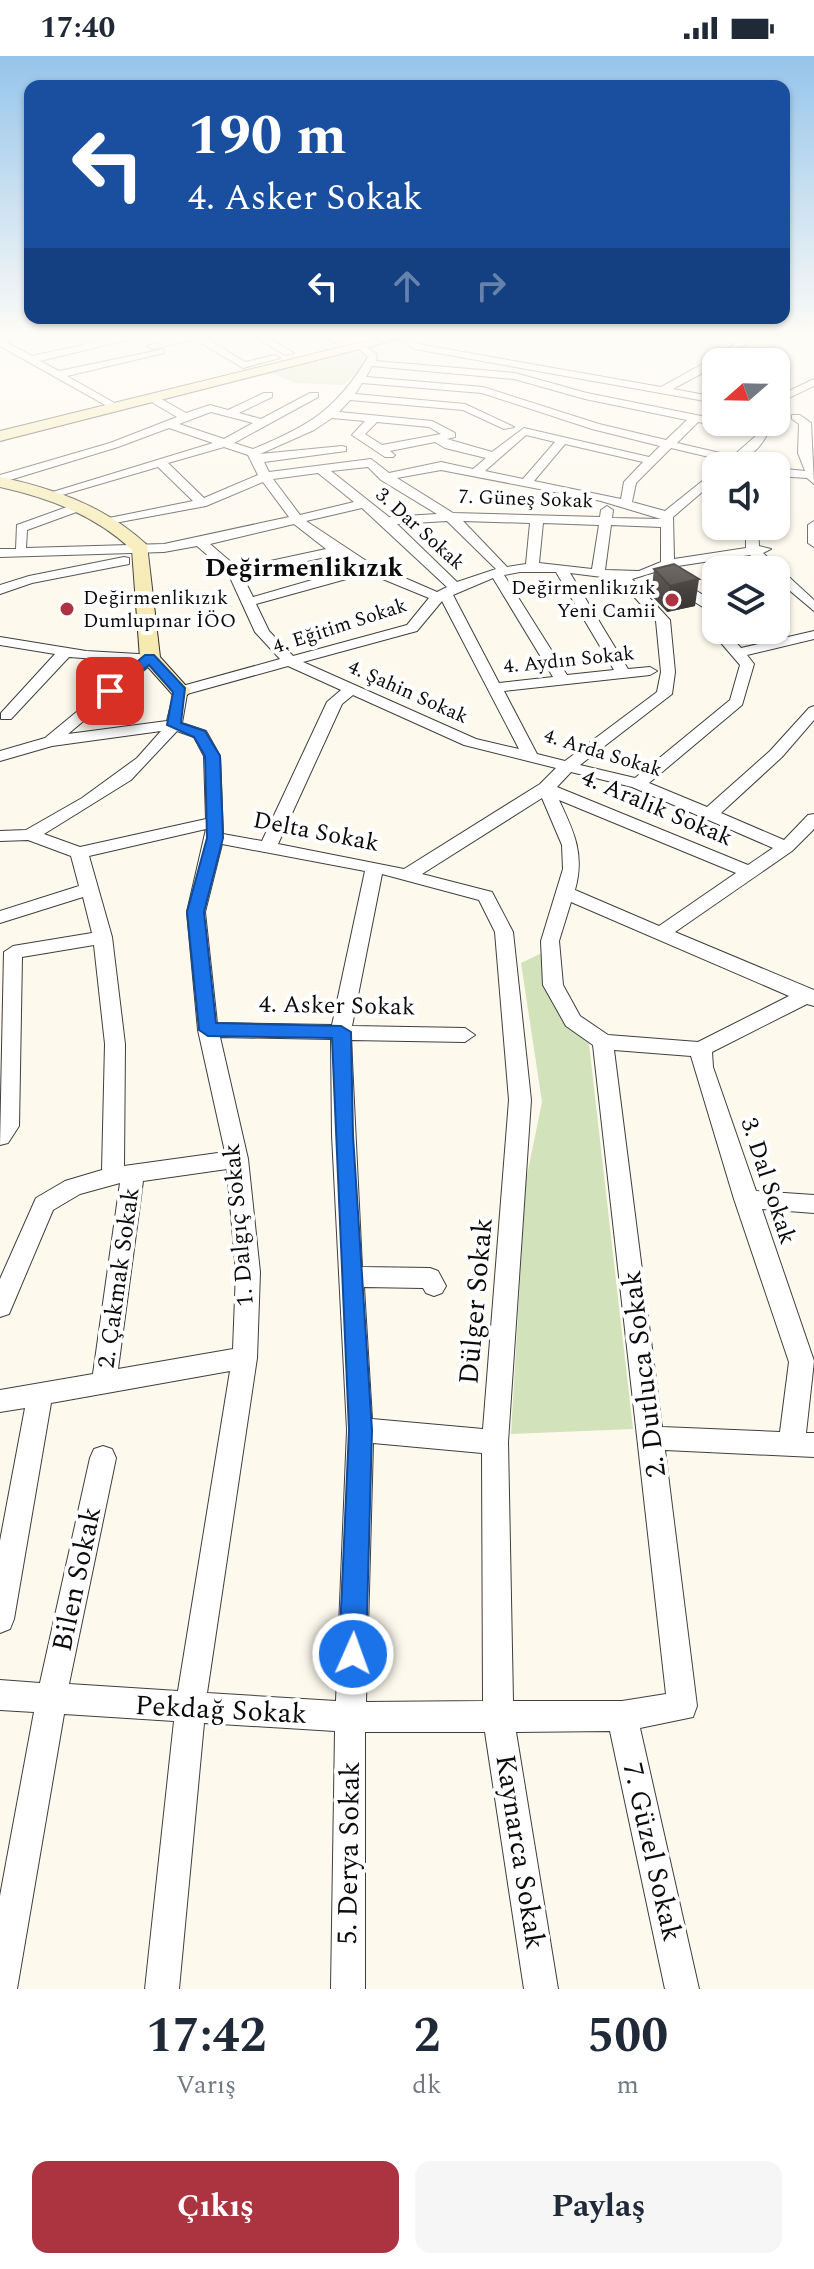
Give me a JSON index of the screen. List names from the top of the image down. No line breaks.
{"streets":{"street":["7. Güneş Sokak","3. Dar Sokak","4. Eğitim Sokak","4. Aydın Sokak","4. Şahin Sokak","4. Arda Sokak","4. Aralık Sokak","Delta Sokak","4. Asker Sokak","3. Dal Sokak","1. Dalgıç Sokak","2. Çakmak Sokak","Dülger Sokak","2. Dutluca Sokak","Bilen Sokak","Pekdağ Sokak","Kaynarca Sokak","7. Güzel Sokak","5. Derya Sokak"]},"crossings":[["7. Güneş Sokak","3. Dar Sokak"],["3. Dar Sokak","4. Eğitim Sokak"],["3. Dar Sokak","4. Arda Sokak"],["4. Eğitim Sokak","4. Şahin Sokak"],["4. Eğitim Sokak","4. Arda Sokak"],["4. Eğitim Sokak","Delta Sokak"],["4. Aydın Sokak","4. Arda Sokak"],["4. Şahin Sokak","4. Arda Sokak"],["4. Arda Sokak","Delta Sokak"],["4. Aralık Sokak","Delta Sokak"],["Delta Sokak","1. Dalgıç Sokak"],["Delta Sokak","Dülger Sokak"],["Delta Sokak","5. Derya Sokak"],["4. Asker Sokak","1. Dalgıç Sokak"],["4. Asker Sokak","5. Derya Sokak"],["1. Dalgıç Sokak","2. Çakmak Sokak"],["1. Dalgıç Sokak","Pekdağ Sokak"],["Dülger Sokak","Pekdağ Sokak"],["Dülger Sokak","Kaynarca Sokak"],["2. Dutluca Sokak","Pekdağ Sokak"],["Bilen Sokak","Pekdağ Sokak"],["Pekdağ Sokak","Kaynarca Sokak"],["Pekdağ Sokak","7. Güzel Sokak"],["Pekdağ Sokak","5. Derya Sokak"]],"districts":["Değirmenlikızık"],"places":["Değirmenlikızık Yeni Camii","Değirmenlikızık Dumlupınar İÖO"],"north":"left","page":{"status":"17:40","turn":["190 m","4. Asker Sokak"],"eta":["17:42","Varış","2","dk","500","m"],"buttons":["Çıkış","Paylaş"]}}
